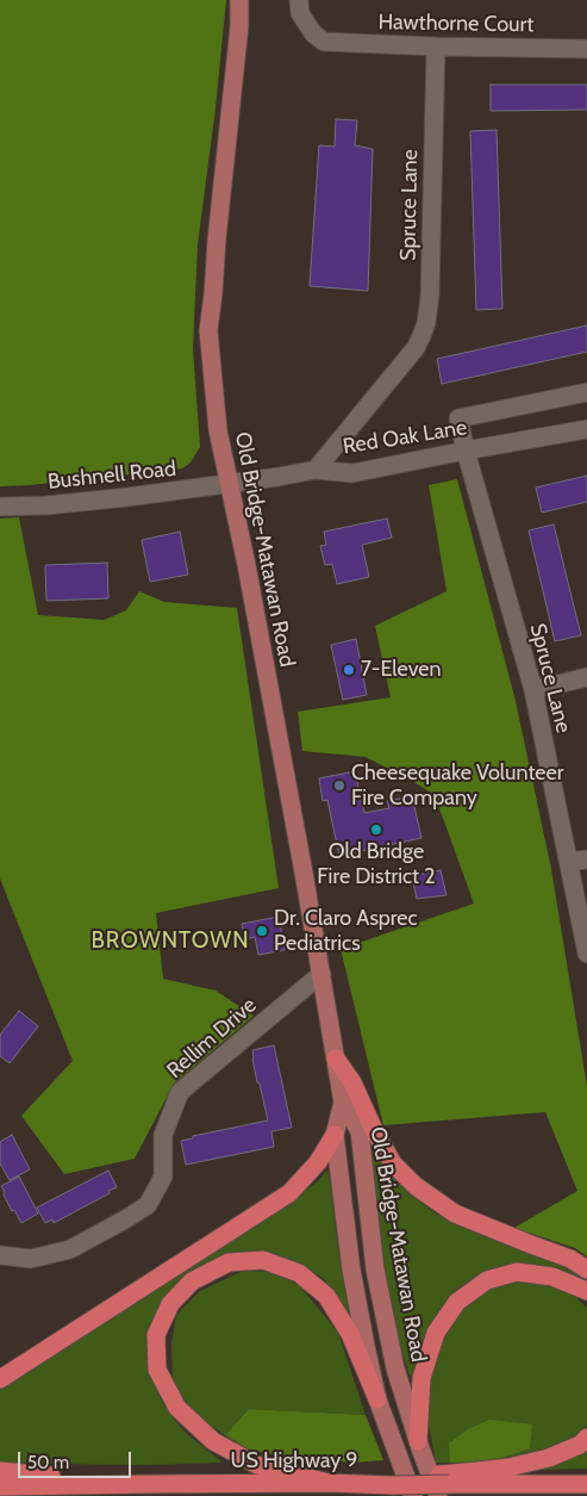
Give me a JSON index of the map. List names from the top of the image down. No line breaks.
{"streets":{"highway":["US Highway 9"],"main road":["Old Bridge-Matawan Road"],"street":["Hawthorne Court","Spruce Lane","Red Oak Lane","Bushnell Road","Rellim Drive"]},"crossings":[["Hawthorne Court","Spruce Lane"],["Spruce Lane","Red Oak Lane"],["Red Oak Lane","Bushnell Road"],["Red Oak Lane","Old Bridge-Matawan Road"],["Bushnell Road","Old Bridge-Matawan Road"],["Old Bridge-Matawan Road","Rellim Drive"],["Old Bridge-Matawan Road","US Highway 9"]],"districts":["BROWNTOWN"],"places":["7-Eleven","Cheesequake Volunteer Fire Company","Old Bridge Fire District 2","Dr. Claro Asprec Pediatrics"],"scale_bar":"50 m"}
